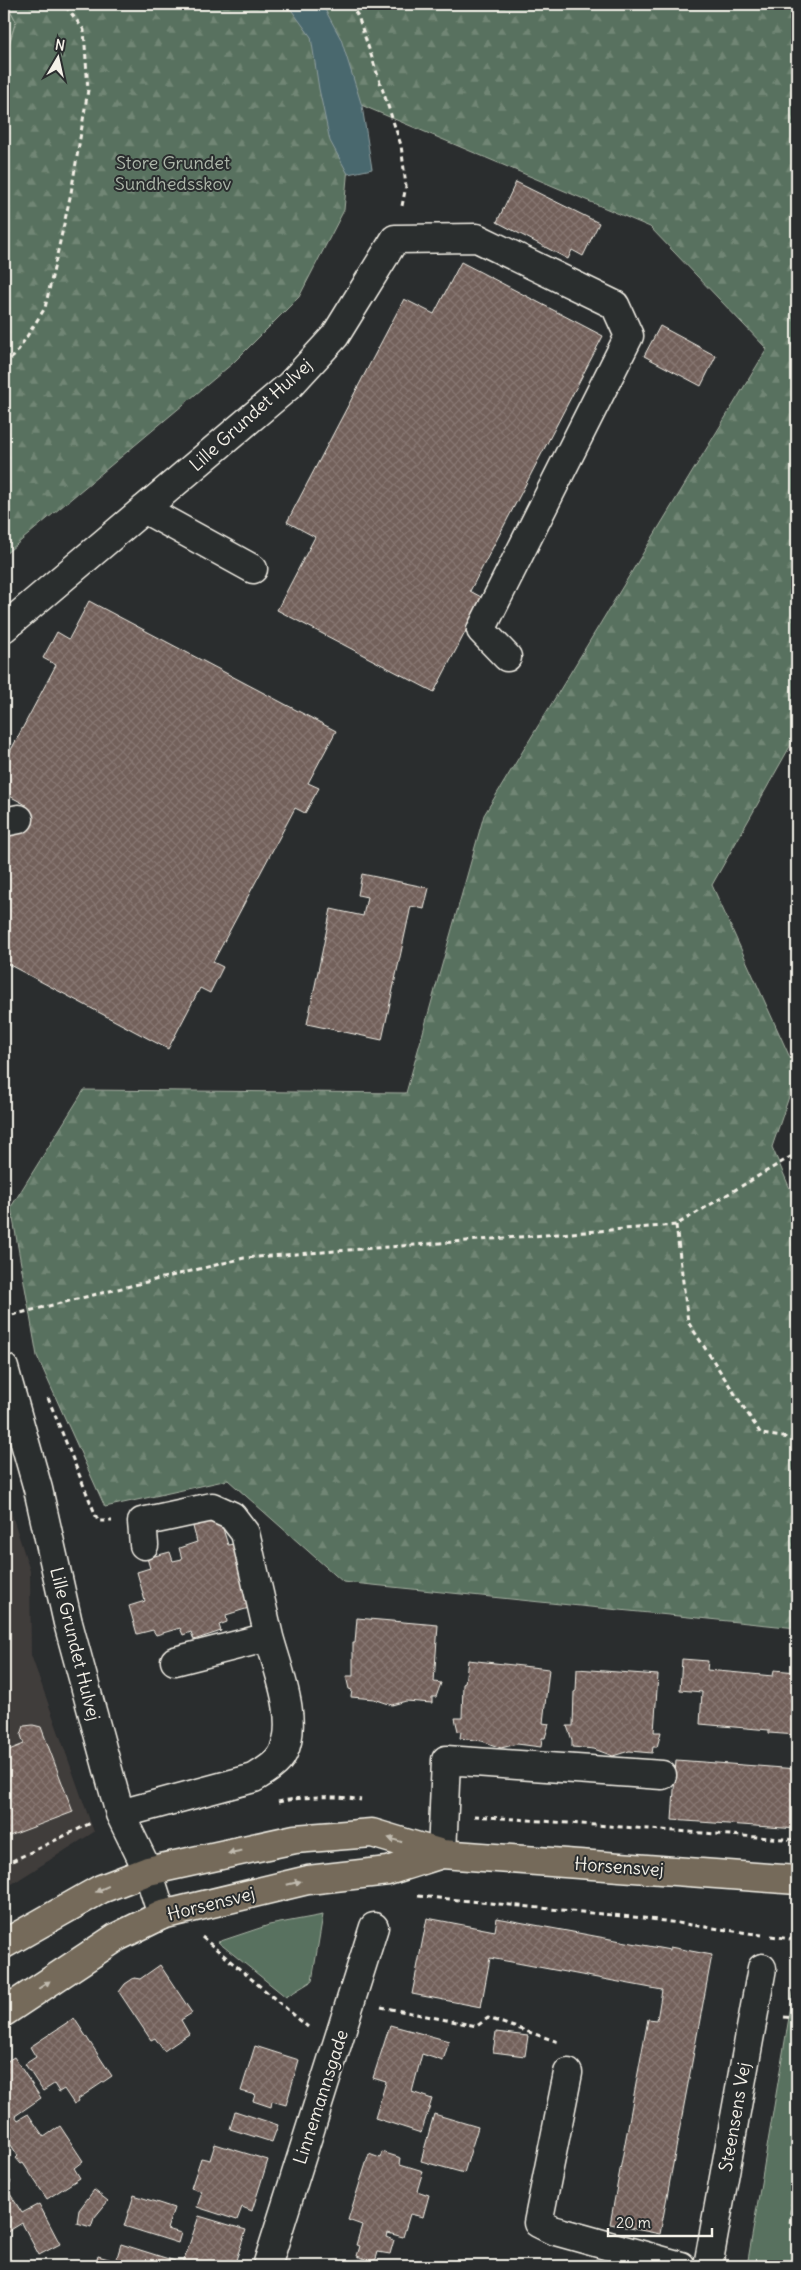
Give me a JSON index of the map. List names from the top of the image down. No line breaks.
{"streets":{"main road":["Horsensvej"],"street":["Lille Grundet Hulvej","Linnemannsgade","Steensens Vej"]},"crossings":[["Lille Grundet Hulvej","Horsensvej"]],"parks":["Store Grundet Sundhedsskov"],"scale_bar":"20 m","north":"top"}
